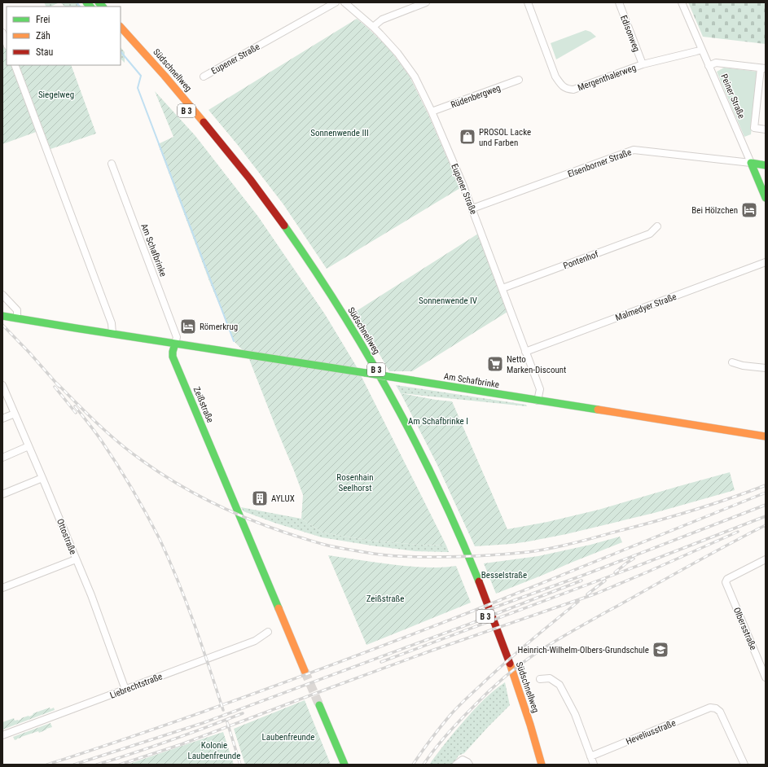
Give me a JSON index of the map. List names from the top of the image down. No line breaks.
{"streets":{"main road":["Südschnellweg","Peiner Straße","B 3","Am Schafbrinke","Zeißstraße"],"street":["Edisonweg","Eupener Straße","Mergenthalerweg","Rüdenbergweg","Elsenborner Straße","Pontenhof","Malmedyer Straße","Ottostraße","Olbersstraße","Liebrechtstraße","Heveliusstraße"]},"crossings":[["Edisonweg","Mergenthalerweg"],["Eupener Straße","Rüdenbergweg"],["Eupener Straße","Elsenborner Straße"],["Eupener Straße","Am Schafbrinke"],["Eupener Straße","Pontenhof"],["Eupener Straße","Malmedyer Straße"],["Mergenthalerweg","Peiner Straße"],["Peiner Straße","Elsenborner Straße"],["Am Schafbrinke","Zeißstraße"],["Ottostraße","Liebrechtstraße"]],"parks":["Siegelweg","Sonnenwende III","Sonnenwende IV","Am Schafbrinke I","Rosenhain Seelhorst","Besselstraße","Zeißstraße","Laubenfreunde","Kolonie Laubenfreunde"],"places":{"shop":["PROSOL Lacke und Farben"],"hotel":["Bei Hölzchen","Römerkrug"],"supermarket":["Netto Marken-Discount"],"building":["AYLUX"],"school or university":["Heinrich-Wilhelm-Olbers-Grundschule"]},"legend":["Frei","Zäh","Stau"]}
